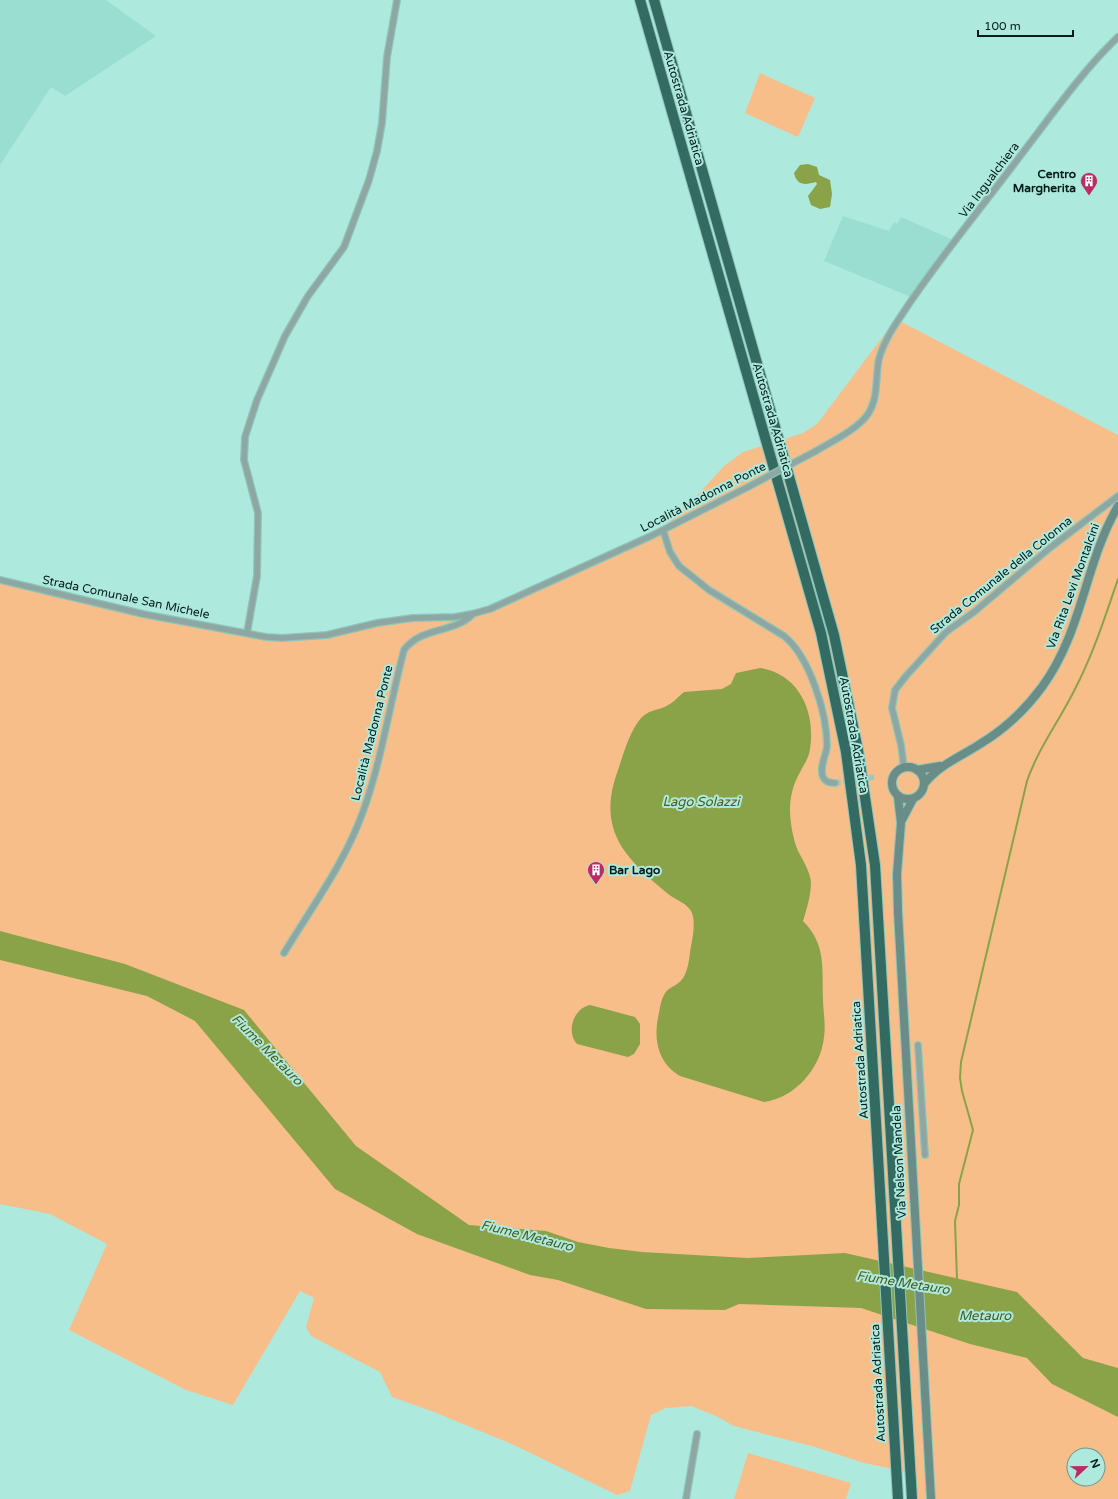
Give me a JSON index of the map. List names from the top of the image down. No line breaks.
{"streets":{"highway":["Autostrada Adriatica"],"main road":["Via Rita Levi Montalcini","Via Nelson Mandela"],"street":["Via Ingualchiera","Località Madonna Ponte","Strada Comunale della Colonna","Strada Comunale San Michele"]},"crossings":[["Via Ingualchiera","Località Madonna Ponte"],["Località Madonna Ponte","Strada Comunale San Michele"],["Strada Comunale della Colonna","Via Rita Levi Montalcini"],["Strada Comunale della Colonna","Via Nelson Mandela"],["Via Rita Levi Montalcini","Via Nelson Mandela"]],"water":["Lago Solazzi","Fiume Metauro","Metauro"],"places":{"building":["Centro Margherita","Bar Lago"]},"scale_bar":"100 m","north":"right"}
